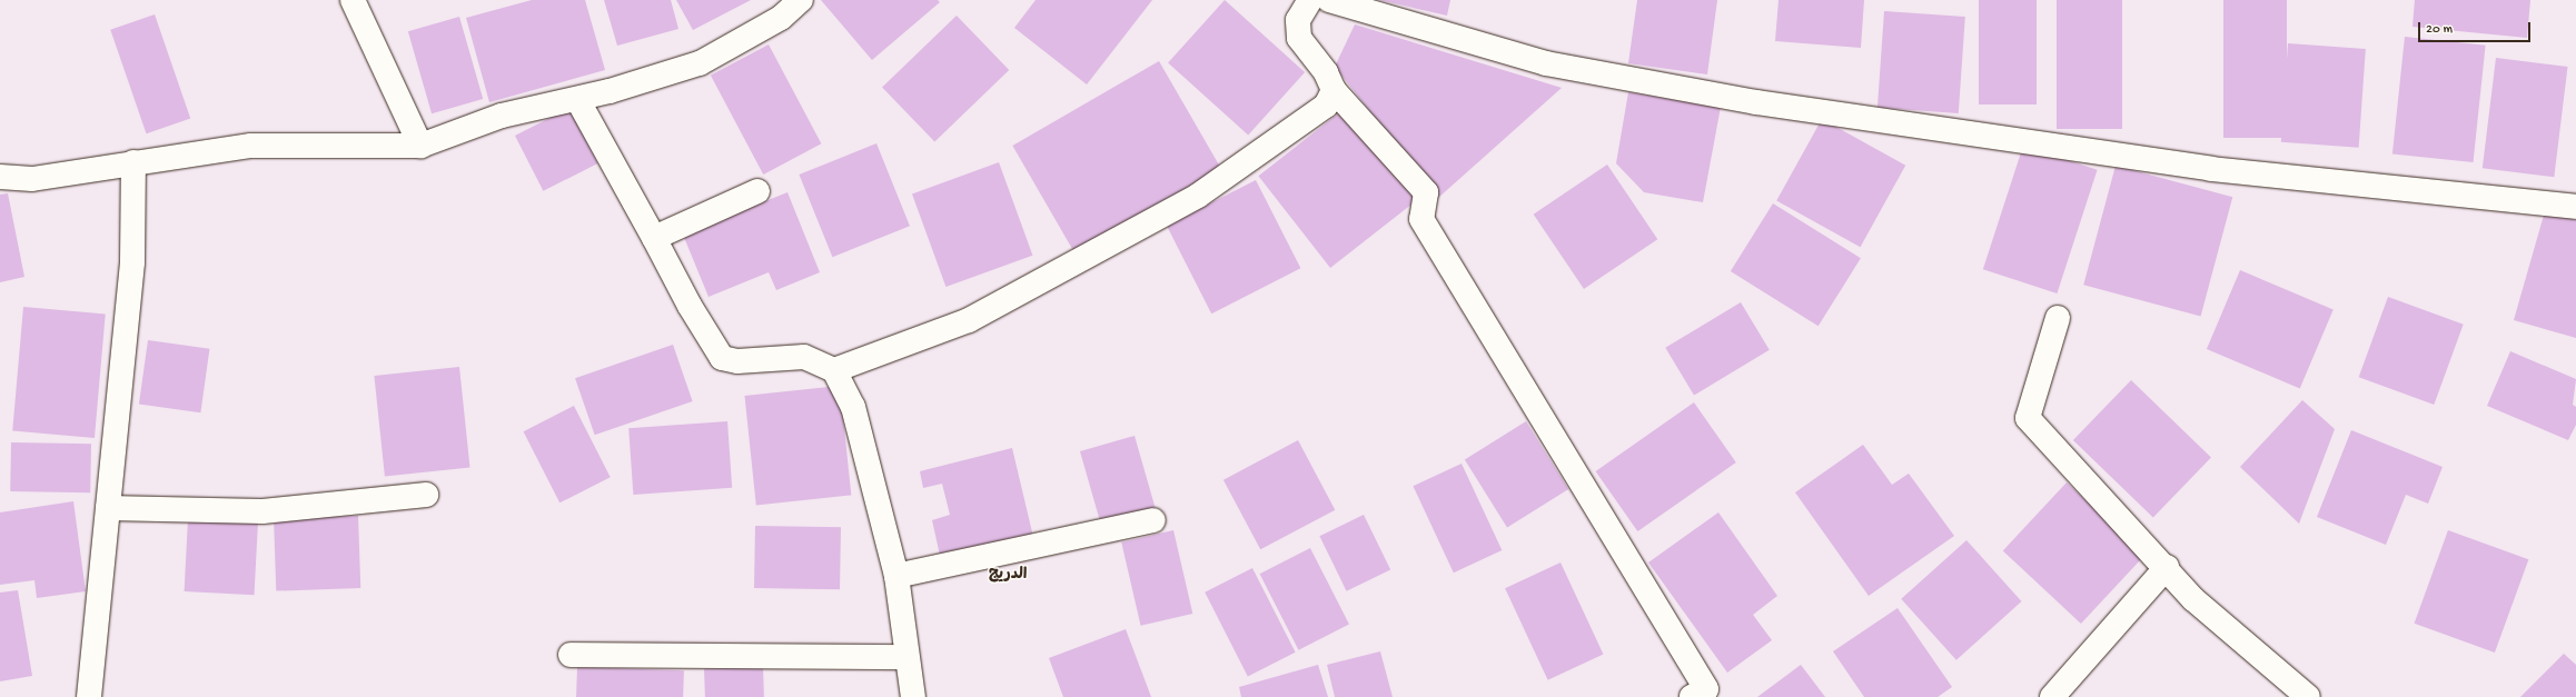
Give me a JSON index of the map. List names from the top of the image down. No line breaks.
{"districts":["الدريج"],"scale_bar":"20 m"}
